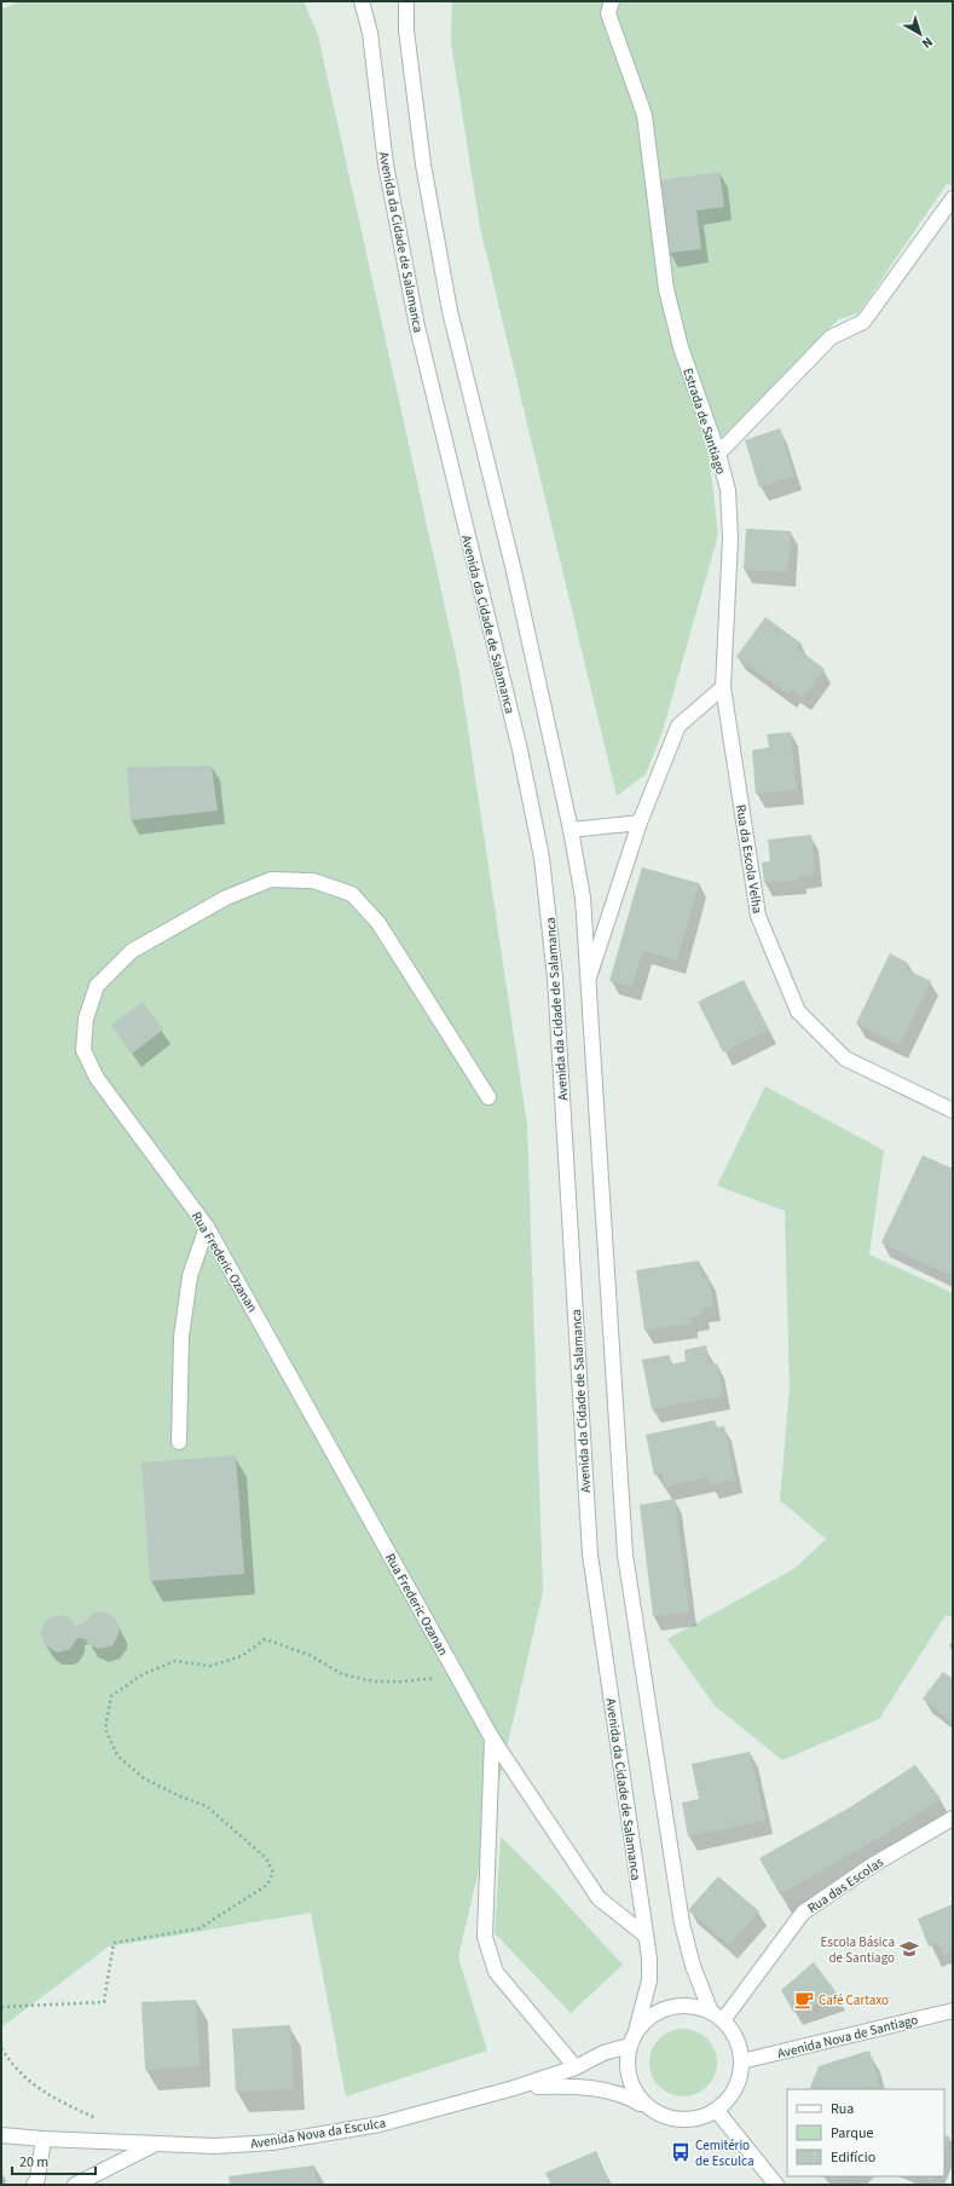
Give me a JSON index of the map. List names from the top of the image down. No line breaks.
{"streets":{"street":["Avenida da Cidade de Salamanca","Estrada de Santiago","Rua da Escola Velha","Rua Frederic Ozanan","Rua das Escolas","Avenida Nova de Santiago","Avenida Nova da Esculca"]},"crossings":[["Avenida da Cidade de Salamanca","Rua Frederic Ozanan"],["Avenida da Cidade de Salamanca","Rua das Escolas"],["Avenida da Cidade de Salamanca","Avenida Nova de Santiago"],["Avenida da Cidade de Salamanca","Avenida Nova da Esculca"],["Estrada de Santiago","Rua da Escola Velha"],["Rua das Escolas","Avenida Nova de Santiago"],["Rua das Escolas","Avenida Nova da Esculca"],["Avenida Nova de Santiago","Avenida Nova da Esculca"]],"places":{"school or university":["Escola Básica de Santiago"],"cafe":["Café Cartaxo"],"bus stop":["Cemitério de Esculca"]},"legend":["Rua","Parque","Edifício"],"scale_bar":"20 m","north":"bottom right"}
